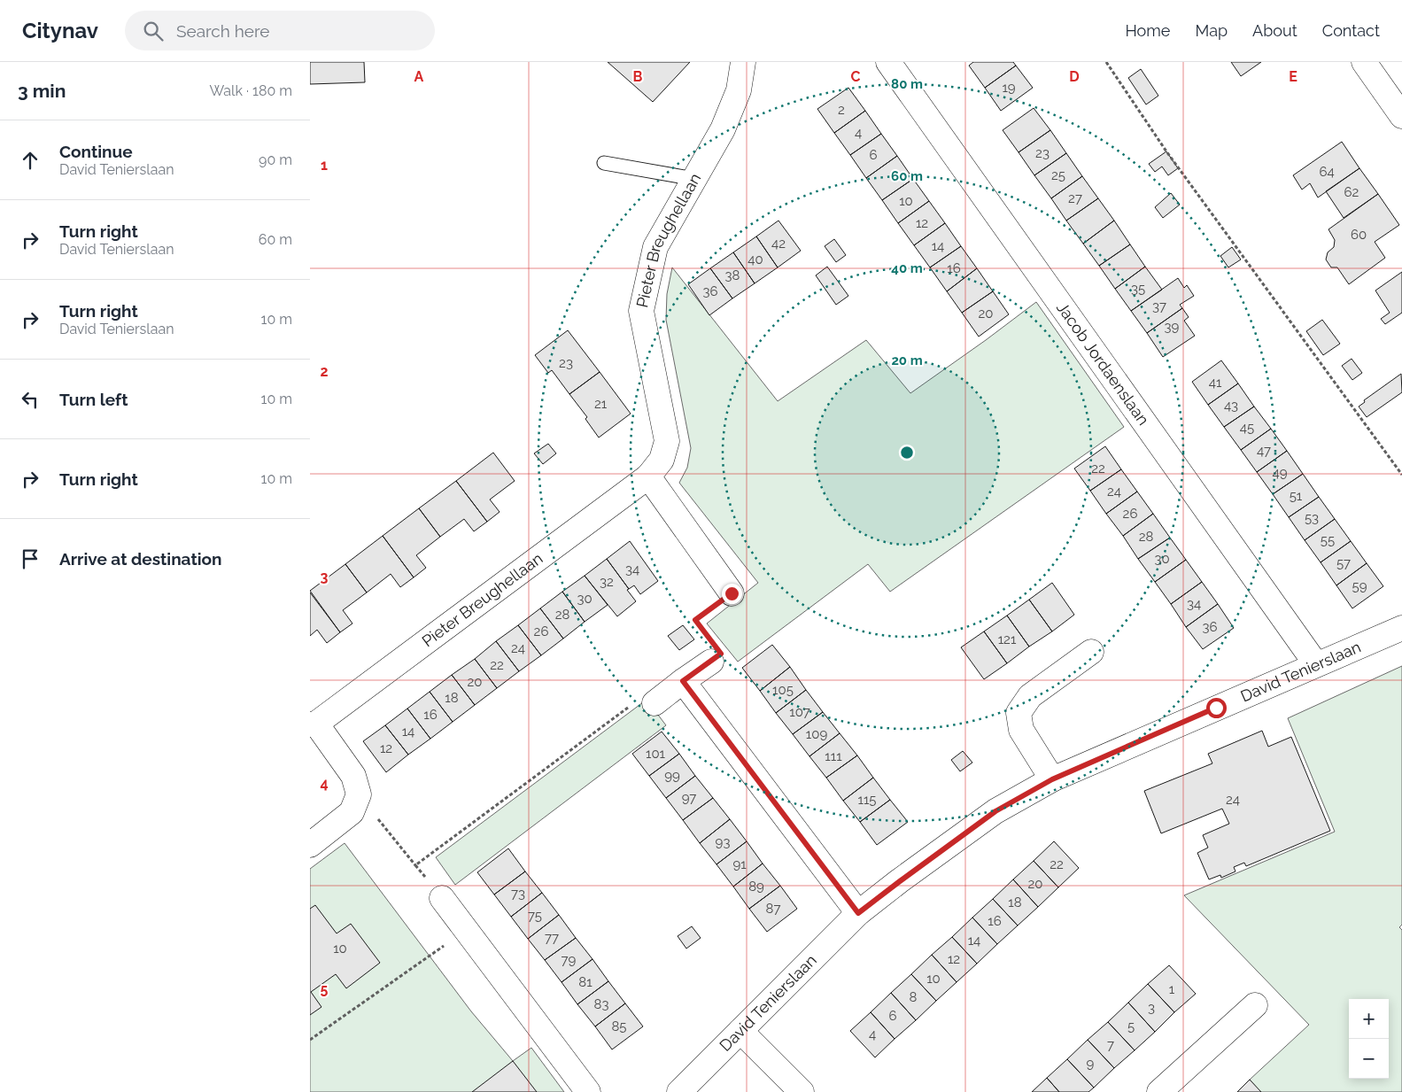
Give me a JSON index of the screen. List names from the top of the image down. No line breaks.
{"streets":{"street":["Pieter Breughellaan","Jacob Jordaenslaan","David Tenierslaan"]},"crossings":[["Jacob Jordaenslaan","David Tenierslaan"]],"house_numbers":["19","2","4","23","6","64","25","62","27","10","12","60","42","14","40","16","38","35","36","37","20","39","23","41","21","43","45","47","22","49","24","51","26","53","28","55","30","57","34","32","59","30","34","28","36","26","121","24","22","20","105","18","107","16","14","109","12","101","111","99","97","115","24","93","91","22","20","89","73","18","87","75","16","77","14","10","12","79","10","81","1","8","83","3","6","85","5","4","7","9"],"page":{"header":"Citynav","search":"Search here","nav":["Home","Map","About","Contact"],"heading":["3 min","Walk · 180 m"],"list":[["Continue","David Tenierslaan","90 m"],["Turn right","David Tenierslaan","60 m"],["Turn right","David Tenierslaan","10 m"],["Turn left","10 m"],["Turn right","10 m"],"Arrive at destination"],"map_buttons":["+","−"]},"grid":{"columns":["A","B","C","D","E"],"rows":["1","2","3","4","5"]},"rings":["80 m","60 m","40 m","20 m"]}
